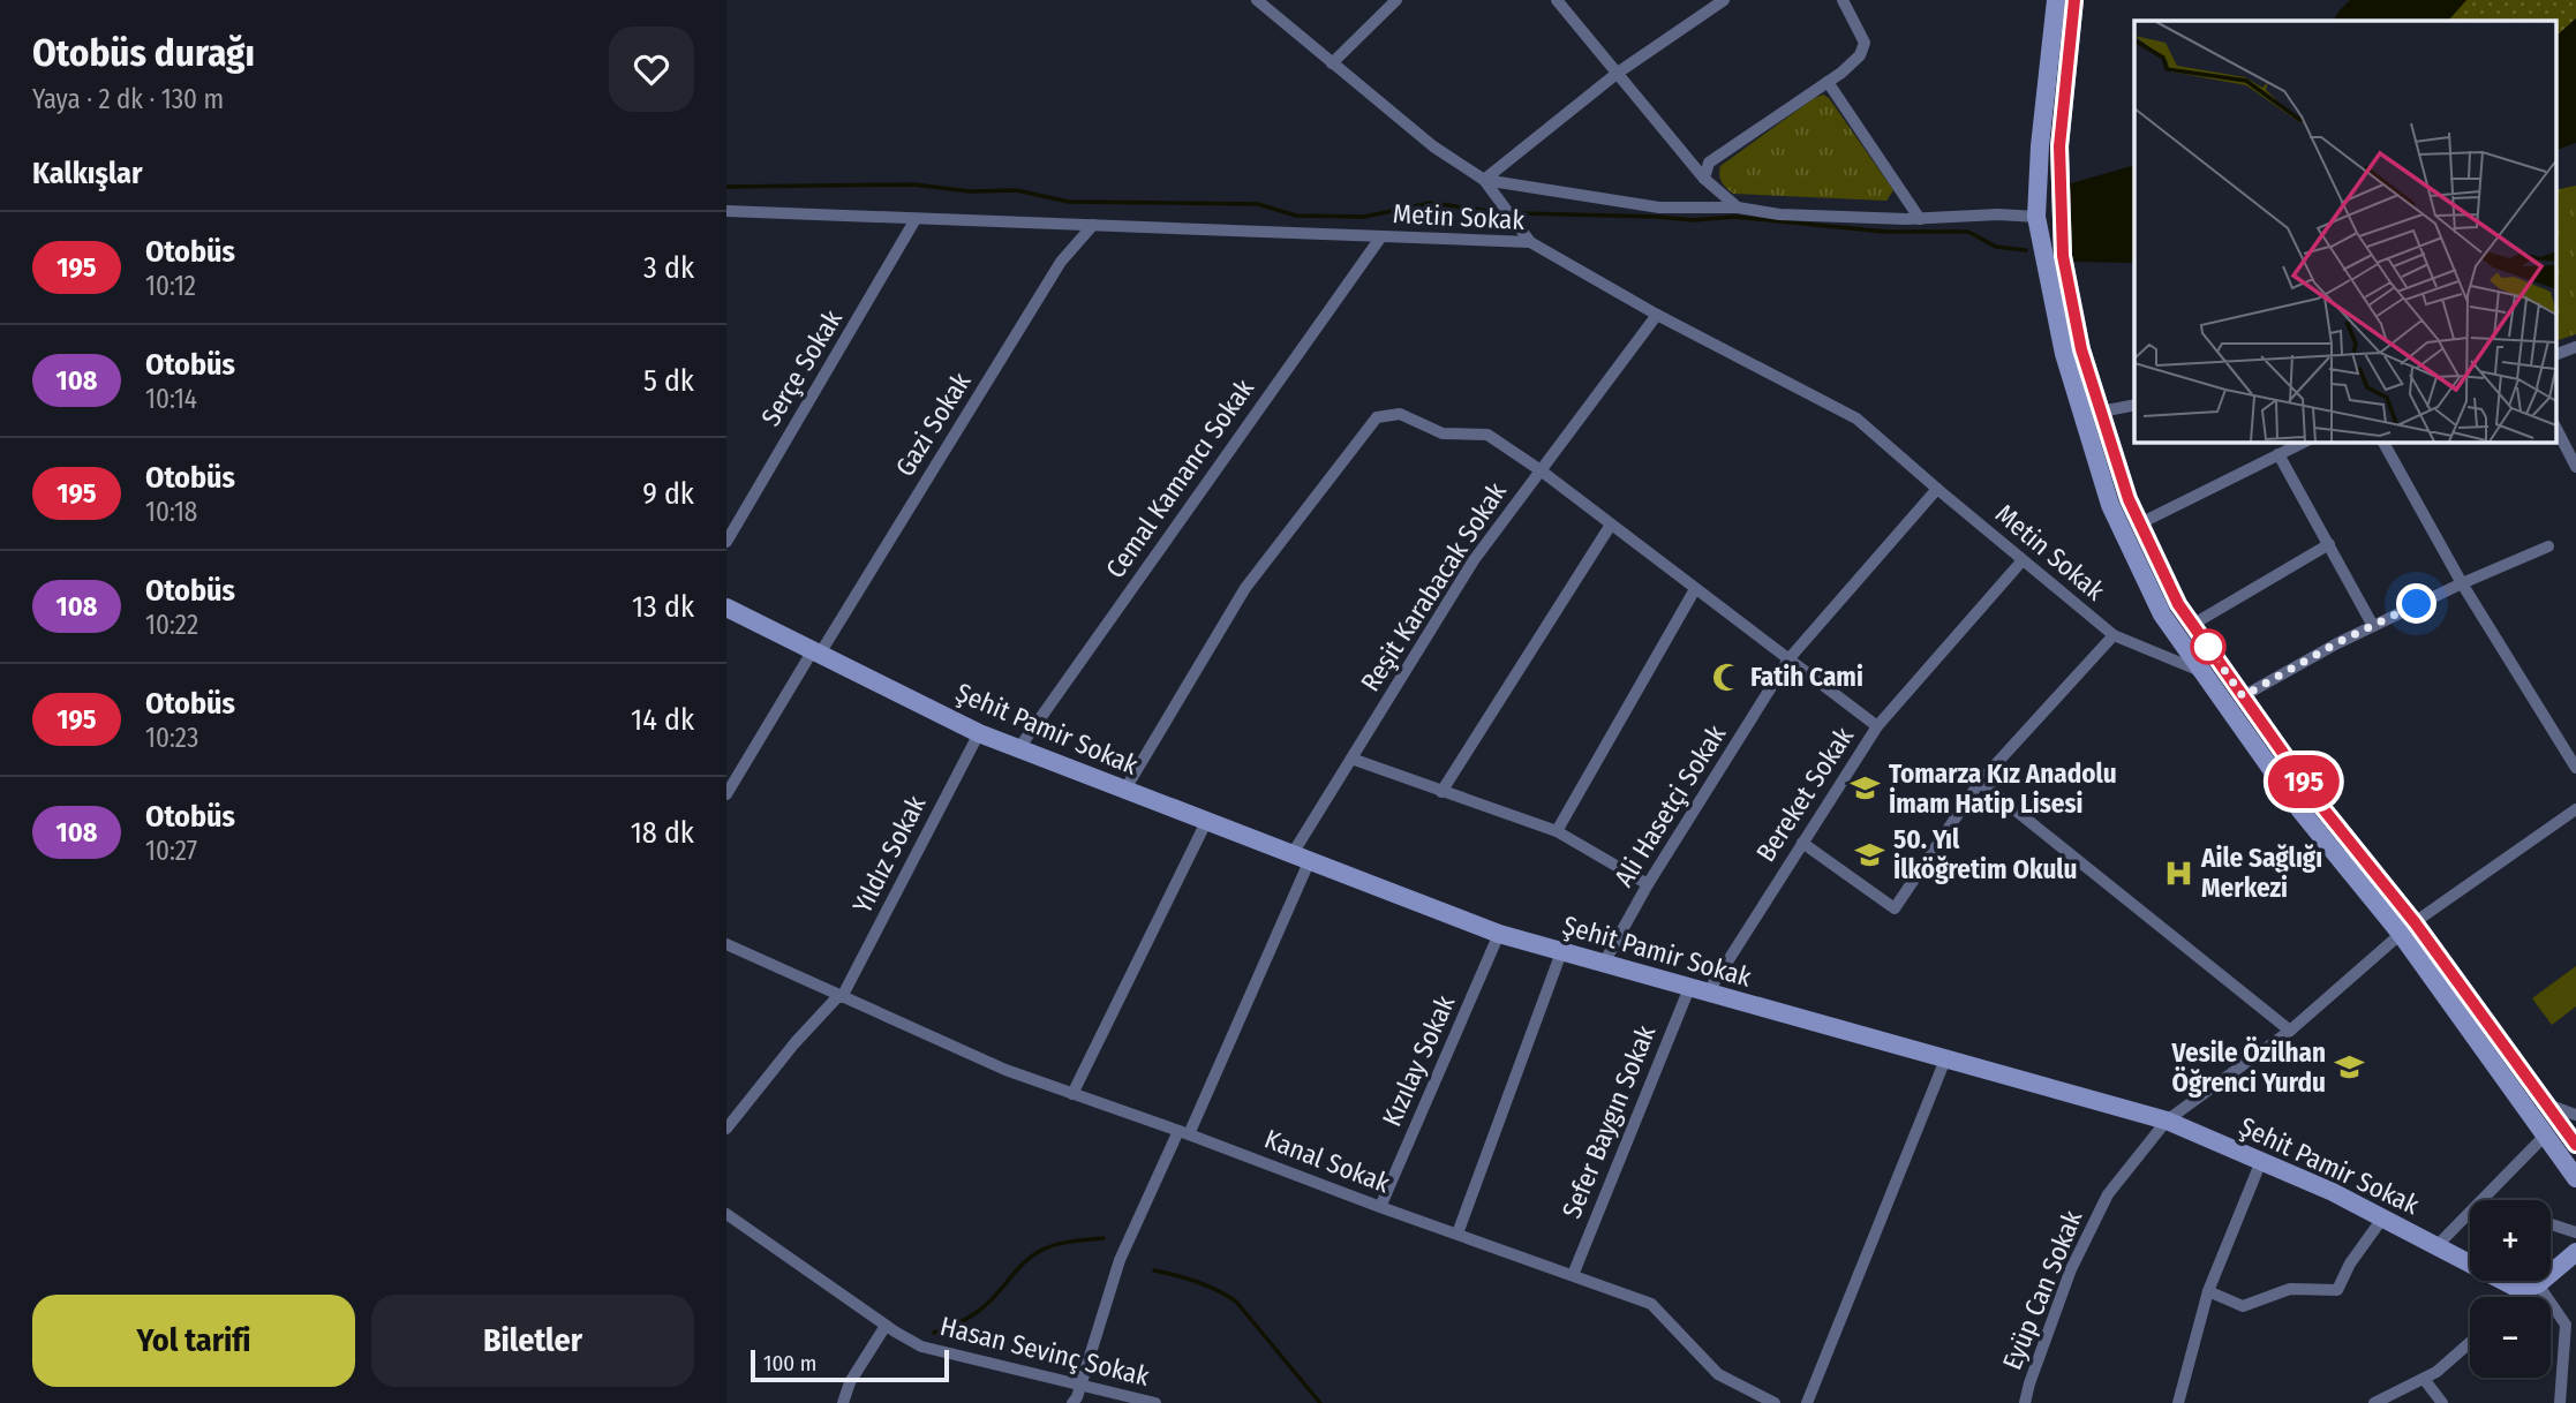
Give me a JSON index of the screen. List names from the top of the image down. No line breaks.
{"streets":{"main road":["Şehit Pamir Sokak"],"street":["Metin Sokak","Serçe Sokak","Gazi Sokak","Cemal Kamancı Sokak","Reşit Karabacak Sokak","Bereket Sokak","Ali Hasetçi Sokak","Yıldız Sokak","Kızılay Sokak","Sefer Baygın Sokak","Kanal Sokak","Eyüp Can Sokak","Hasan Sevinç Sokak"]},"crossings":[["Metin Sokak","Serçe Sokak"],["Metin Sokak","Gazi Sokak"],["Metin Sokak","Cemal Kamancı Sokak"],["Metin Sokak","Reşit Karabacak Sokak"],["Metin Sokak","Bereket Sokak"],["Metin Sokak","Ali Hasetçi Sokak"],["Gazi Sokak","Şehit Pamir Sokak"],["Cemal Kamancı Sokak","Şehit Pamir Sokak"],["Reşit Karabacak Sokak","Şehit Pamir Sokak"],["Reşit Karabacak Sokak","Kanal Sokak"],["Reşit Karabacak Sokak","Hasan Sevinç Sokak"],["Şehit Pamir Sokak","Bereket Sokak"],["Şehit Pamir Sokak","Ali Hasetçi Sokak"],["Şehit Pamir Sokak","Yıldız Sokak"],["Şehit Pamir Sokak","Kızılay Sokak"],["Şehit Pamir Sokak","Sefer Baygın Sokak"],["Şehit Pamir Sokak","Eyüp Can Sokak"],["Yıldız Sokak","Kanal Sokak"],["Kızılay Sokak","Kanal Sokak"],["Sefer Baygın Sokak","Kanal Sokak"]],"places":{"mosque":["Fatih Cami"],"school or university":["Tomarza Kız Anadolu İmam Hatip Lisesi","50. Yıl İlköğretim Okulu","Vesile Özilhan Öğrenci Yurdu"],"hospital":["Aile Sağlığı Merkezi"]},"lines":["bus line 195"],"scale_bar":"100 m","page":{"heading":[["Otobüs durağı","Yaya · 2 dk · 130 m"],"Kalkışlar"],"on_map":"195","list":[{"mark":"195","name":"Otobüs","note":"10:12","value":"3 dk"},{"mark":"108","name":"Otobüs","note":"10:14","value":"5 dk"},{"mark":"195","name":"Otobüs","note":"10:18","value":"9 dk"},{"mark":"108","name":"Otobüs","note":"10:22","value":"13 dk"},{"mark":"195","name":"Otobüs","note":"10:23","value":"14 dk"},{"mark":"108","name":"Otobüs","note":"10:27","value":"18 dk"}],"map_buttons":["+","−"],"buttons":["Yol tarifi","Biletler"],"scale":"100 m"}}
